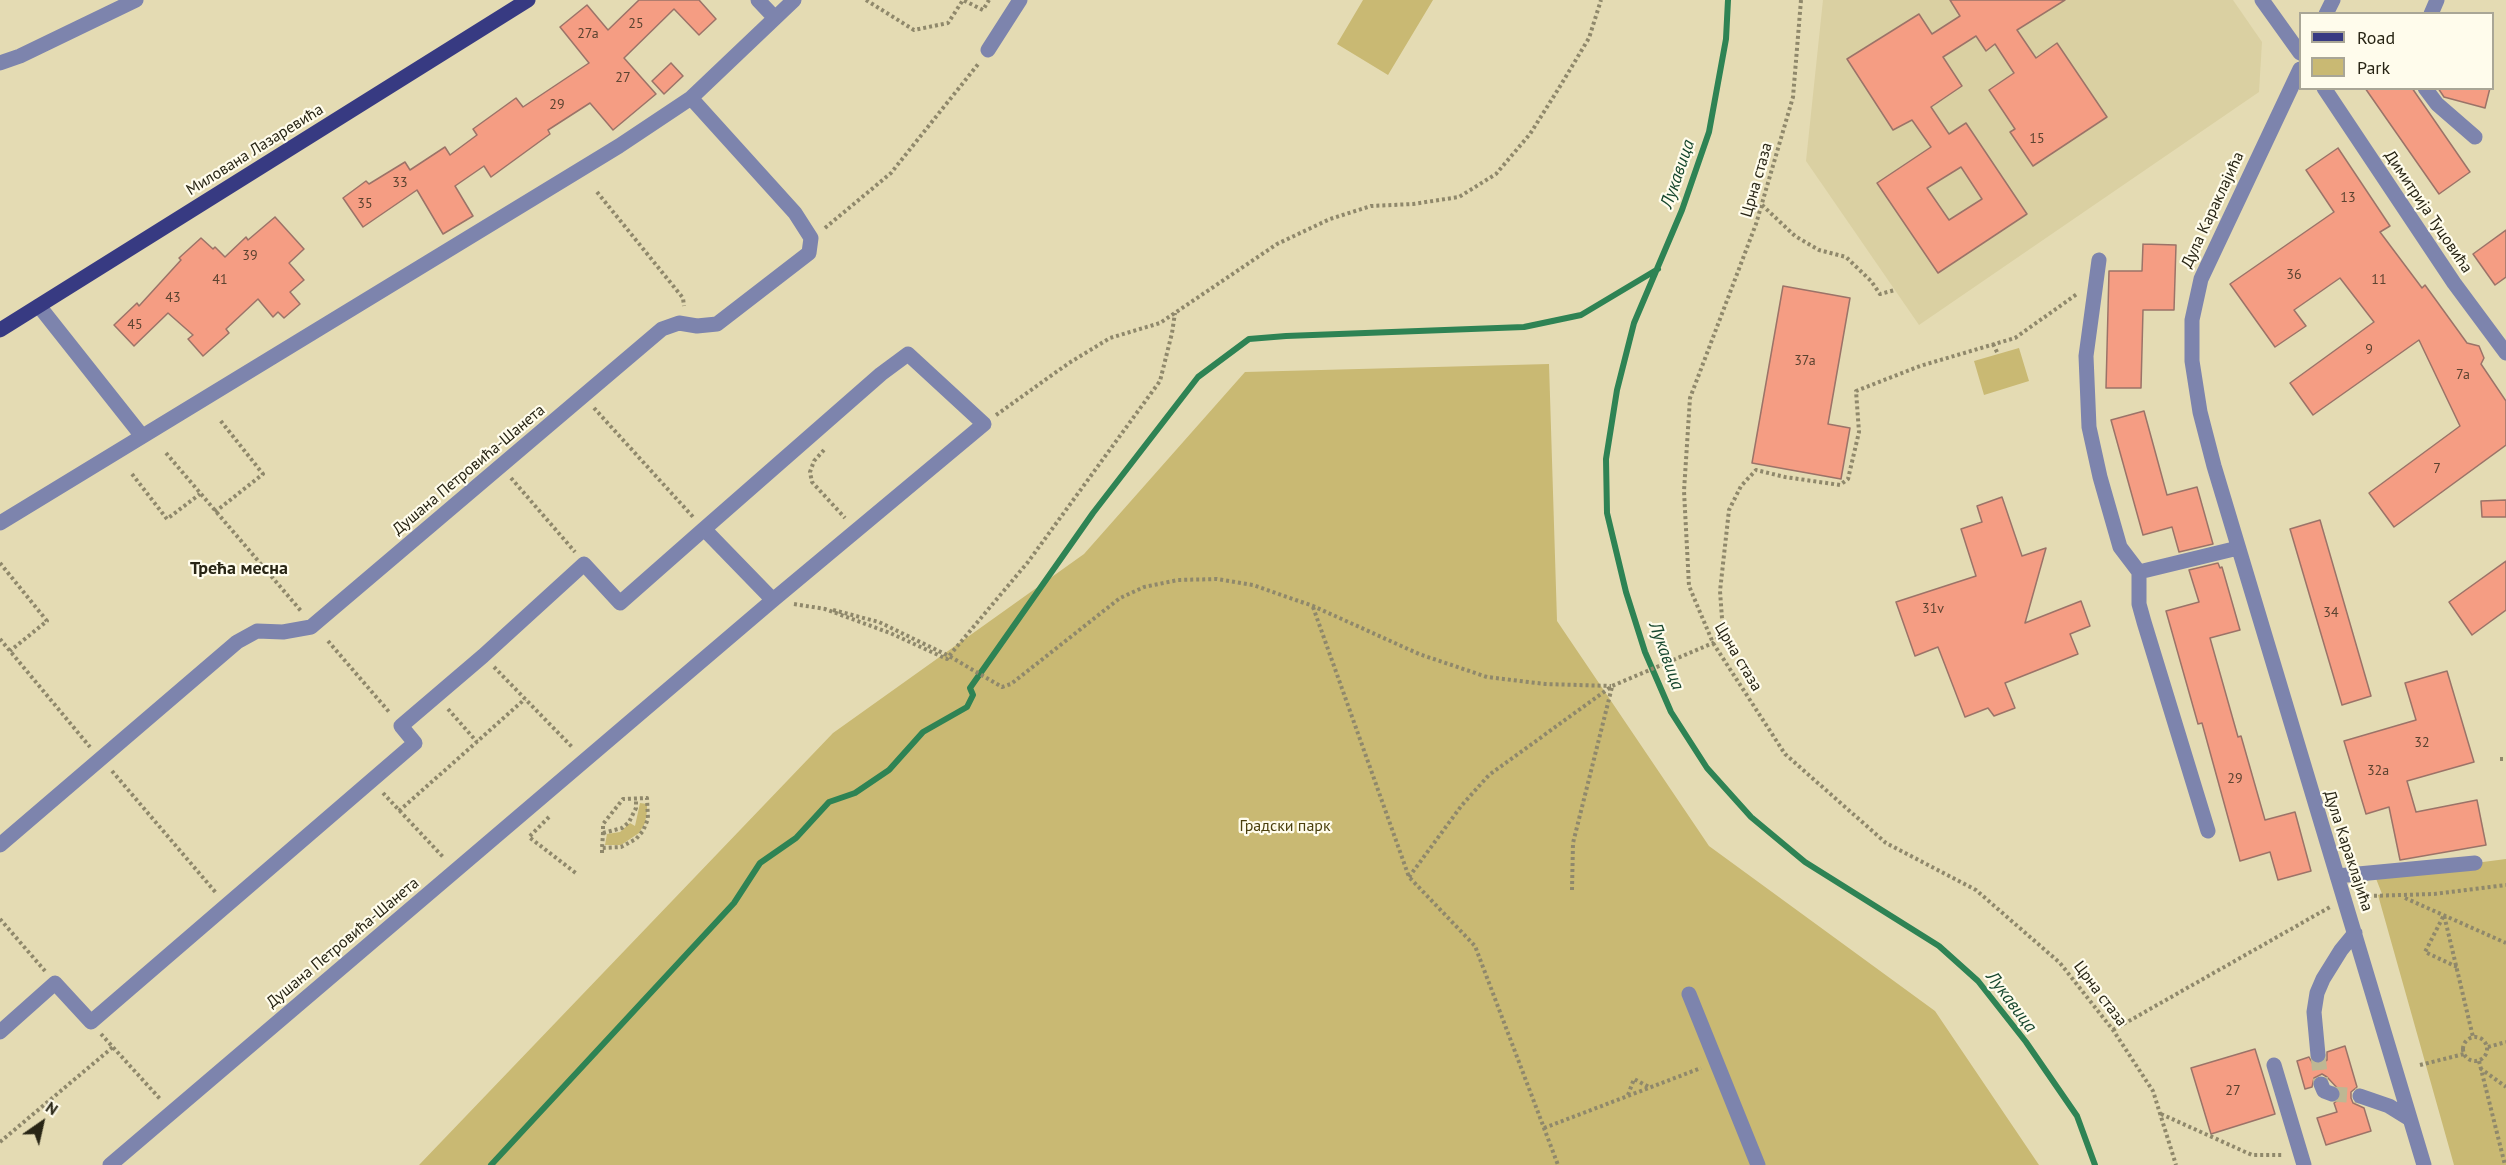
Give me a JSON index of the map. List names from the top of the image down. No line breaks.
{"streets":{"main road":["Милована Лазаревића"],"street":["Дула Караклајића","Димитрија Туцовића","Душана Петровића-Шанета"],"path":["Црна стаза"]},"districts":["Трећа месна"],"water":["Лукавица"],"parks":["Градски парк"],"house_numbers":["25","27a","27","29","15","33","13","35","39","36","41","11","43","45","9","37a","7a","7","31v","34","32","32a","29","27"],"legend":["Road","Park"],"north":"top right"}
